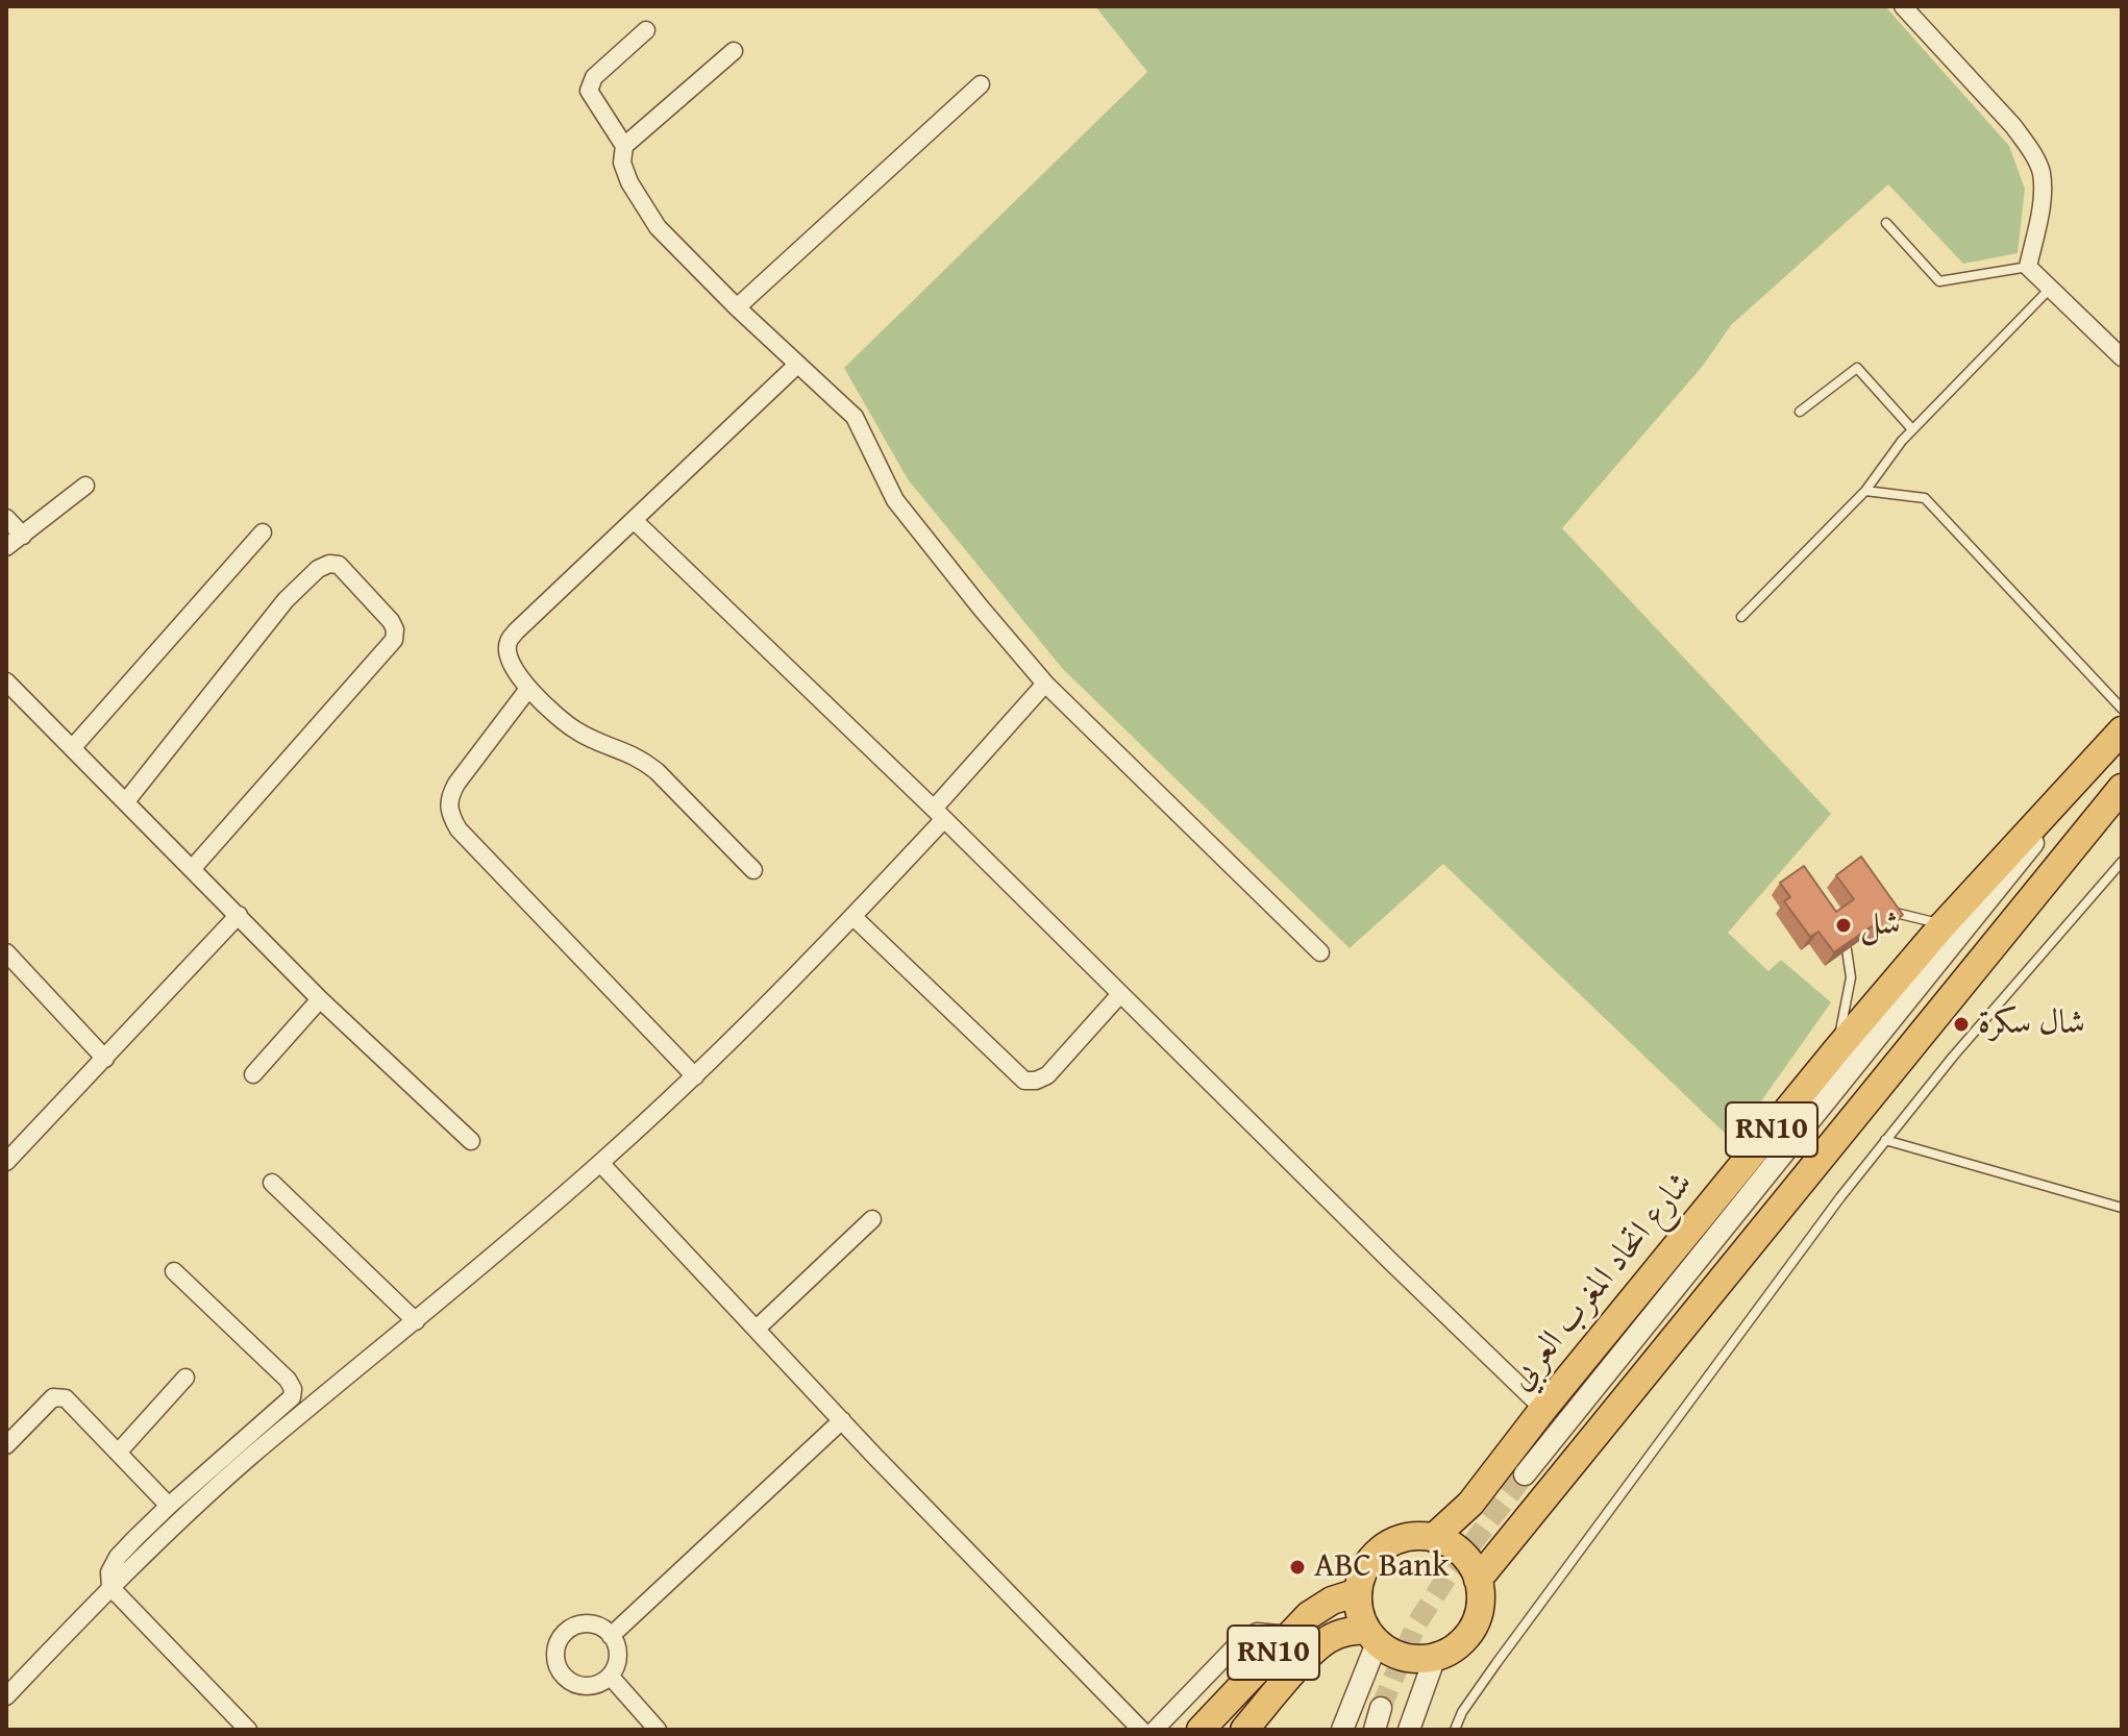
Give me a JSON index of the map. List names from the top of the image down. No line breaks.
{"streets":{"main road":["RN10","شارع اتحاد المغرب العربي"]},"crossings":[["RN10","شارع اتحاد المغرب العربي"]],"places":["شل","شال سكرة","ABC Bank"]}
